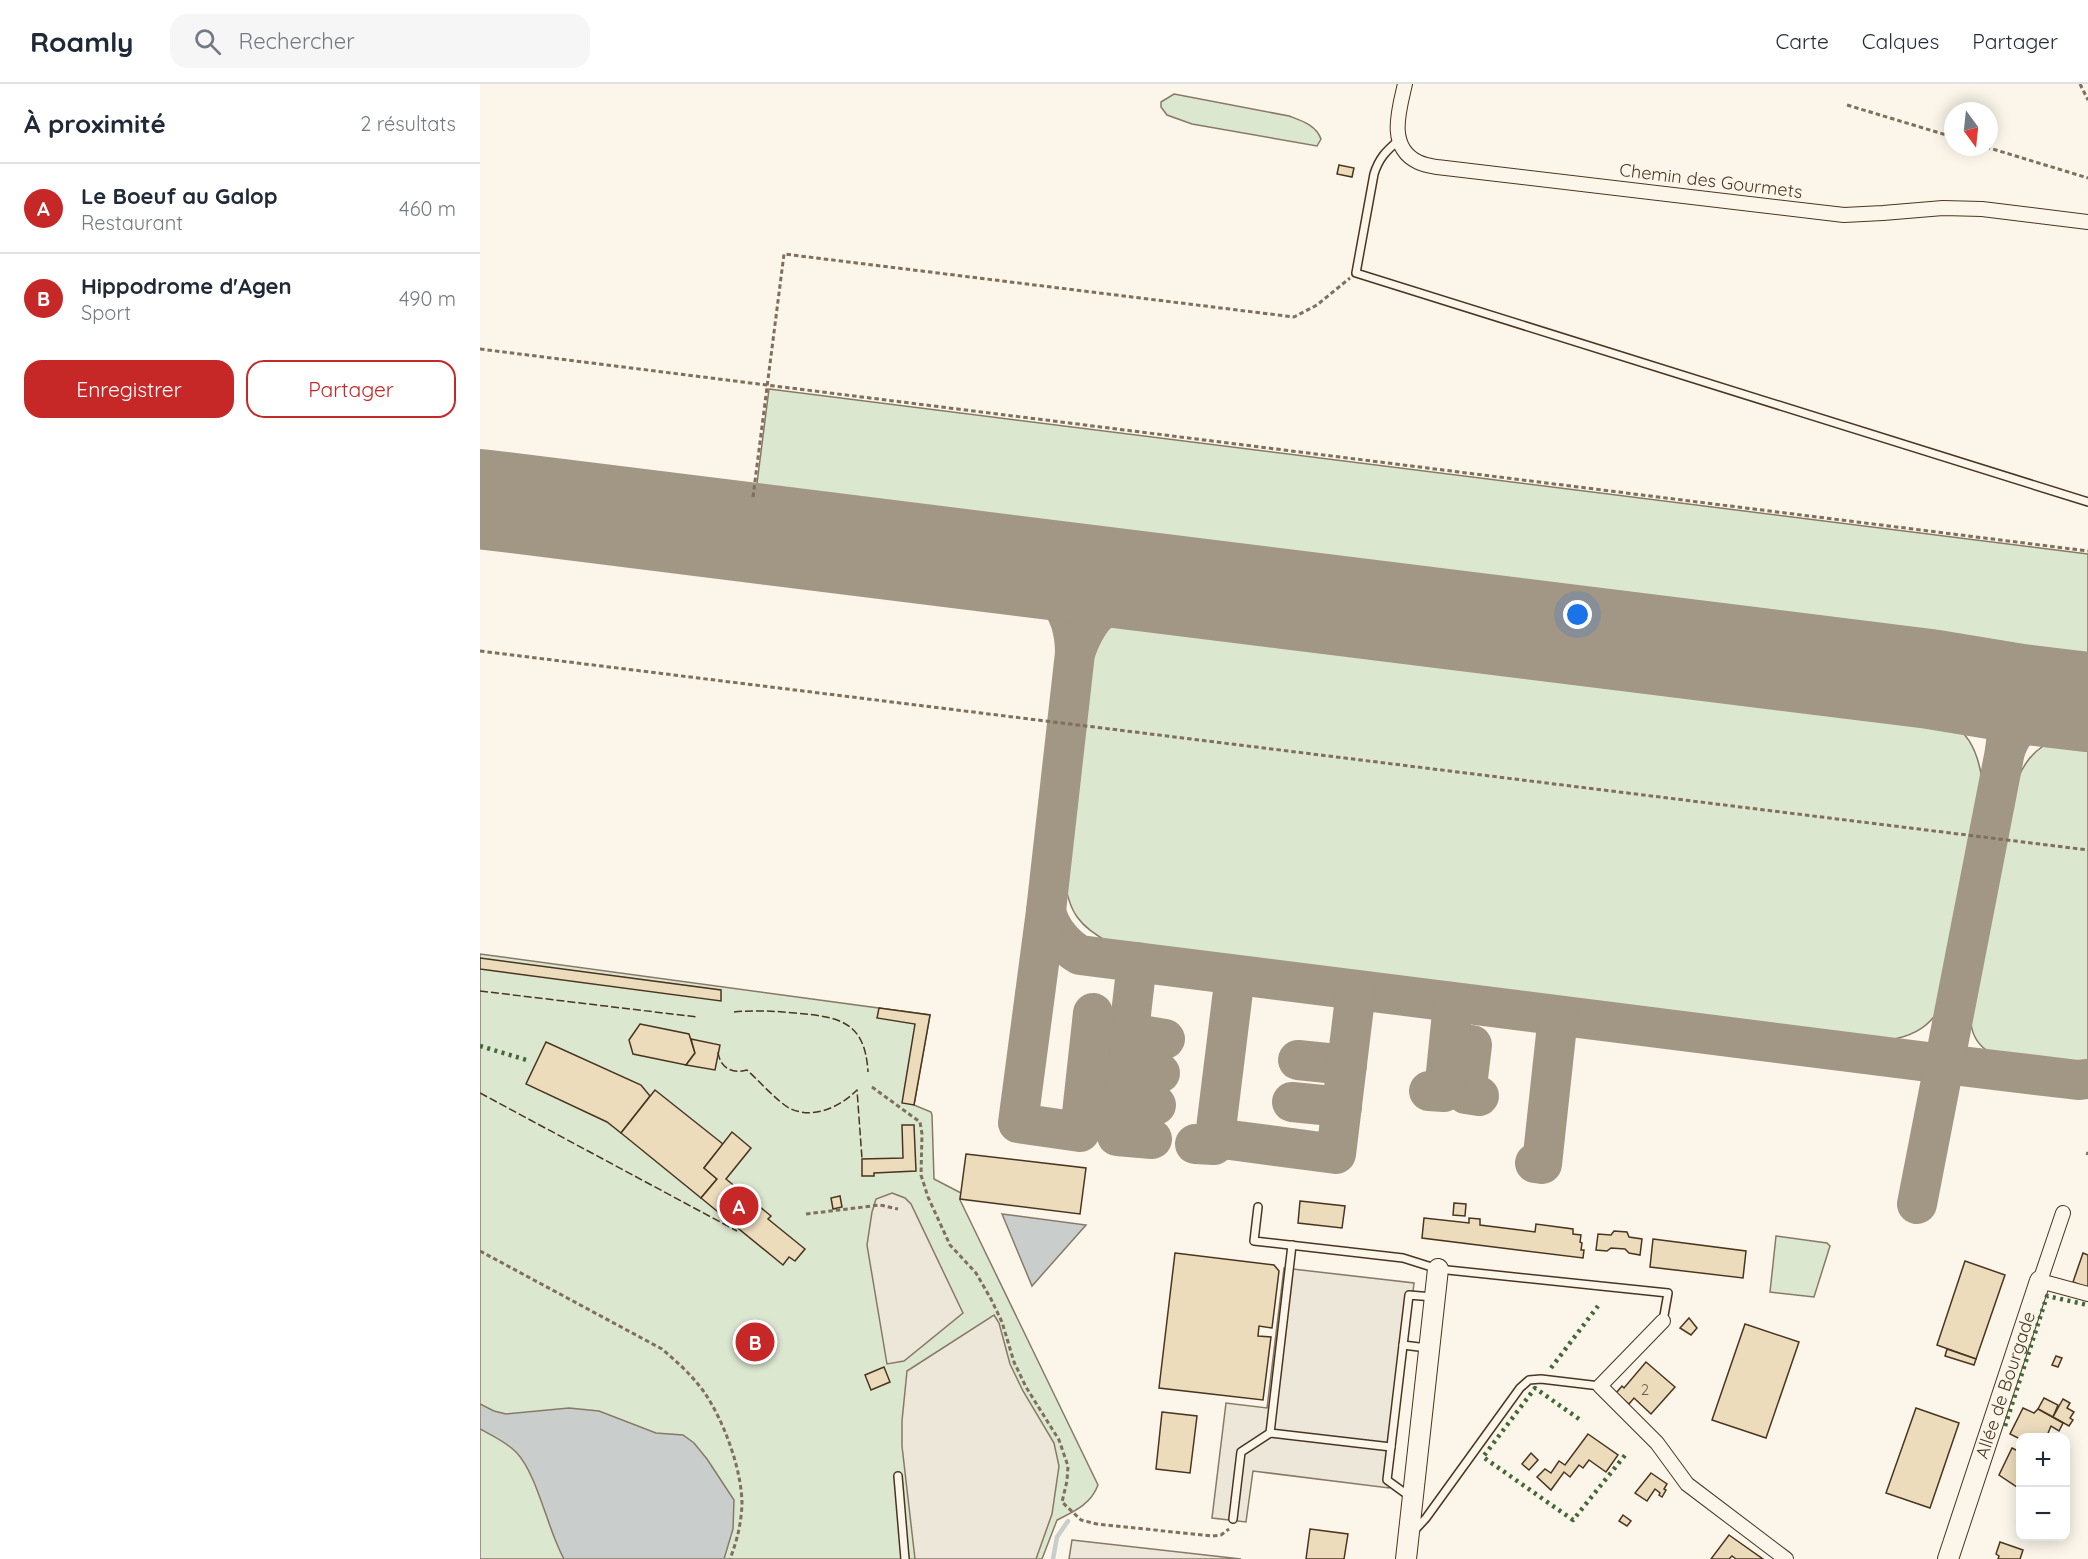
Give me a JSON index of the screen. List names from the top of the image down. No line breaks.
{"streets":{"street":["Chemin des Gourmets","Allée de Bourgade"]},"house_numbers":["2"],"north":"bottom","page":{"header":"Roamly","search":"Rechercher","nav":["Carte","Calques","Partager"],"heading":["À proximité","2 résultats"],"list":[{"mark":"A","name":"Le Boeuf au Galop","note":"Restaurant","value":"460 m"},{"mark":"B","name":"Hippodrome d'Agen","note":"Sport","value":"490 m"}],"buttons":["Enregistrer","Partager"],"pins":["A","B"],"map_buttons":["+","−"]}}
